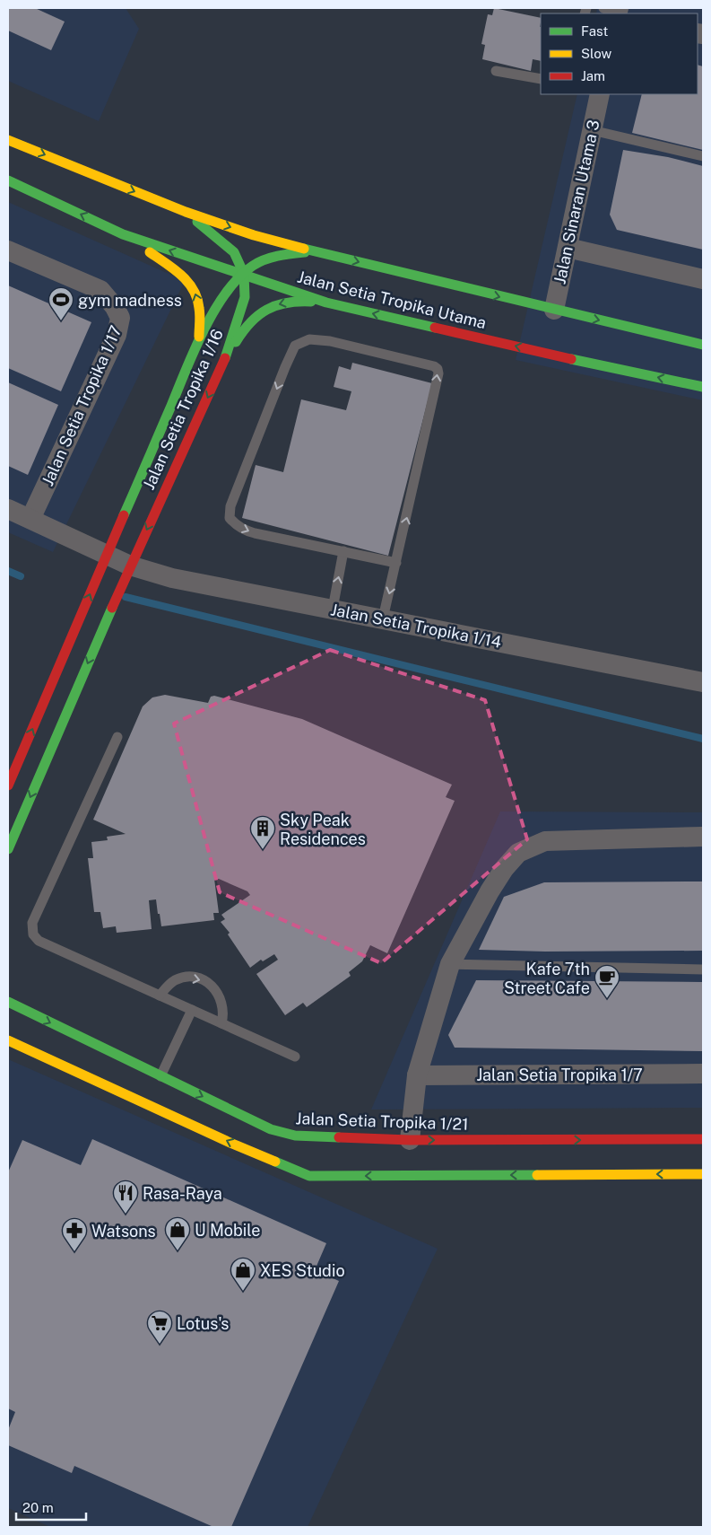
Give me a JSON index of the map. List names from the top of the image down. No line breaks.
{"streets":{"street":["Jalan Sinaran Utama 3","Jalan Setia Tropika Utama","Jalan Setia Tropika 1/17","Jalan Setia Tropika 1/16","Jalan Setia Tropika 1/14","Jalan Setia Tropika 1/7","Jalan Setia Tropika 1/21"]},"crossings":[["Jalan Sinaran Utama 3","Jalan Setia Tropika Utama"],["Jalan Setia Tropika Utama","Jalan Setia Tropika 1/16"],["Jalan Setia Tropika 1/17","Jalan Setia Tropika 1/14"],["Jalan Setia Tropika 1/16","Jalan Setia Tropika 1/14"]],"places":{"sports":["gym madness"],"building":["Sky Peak Residences"],"cafe":["Kafe 7th Street Cafe"],"restaurant":["Rasa-Raya"],"shop":["U Mobile","XES Studio"],"pharmacy":["Watsons"],"supermarket":["Lotus's"]},"legend":["Fast","Slow","Jam"],"scale_bar":"20 m"}
